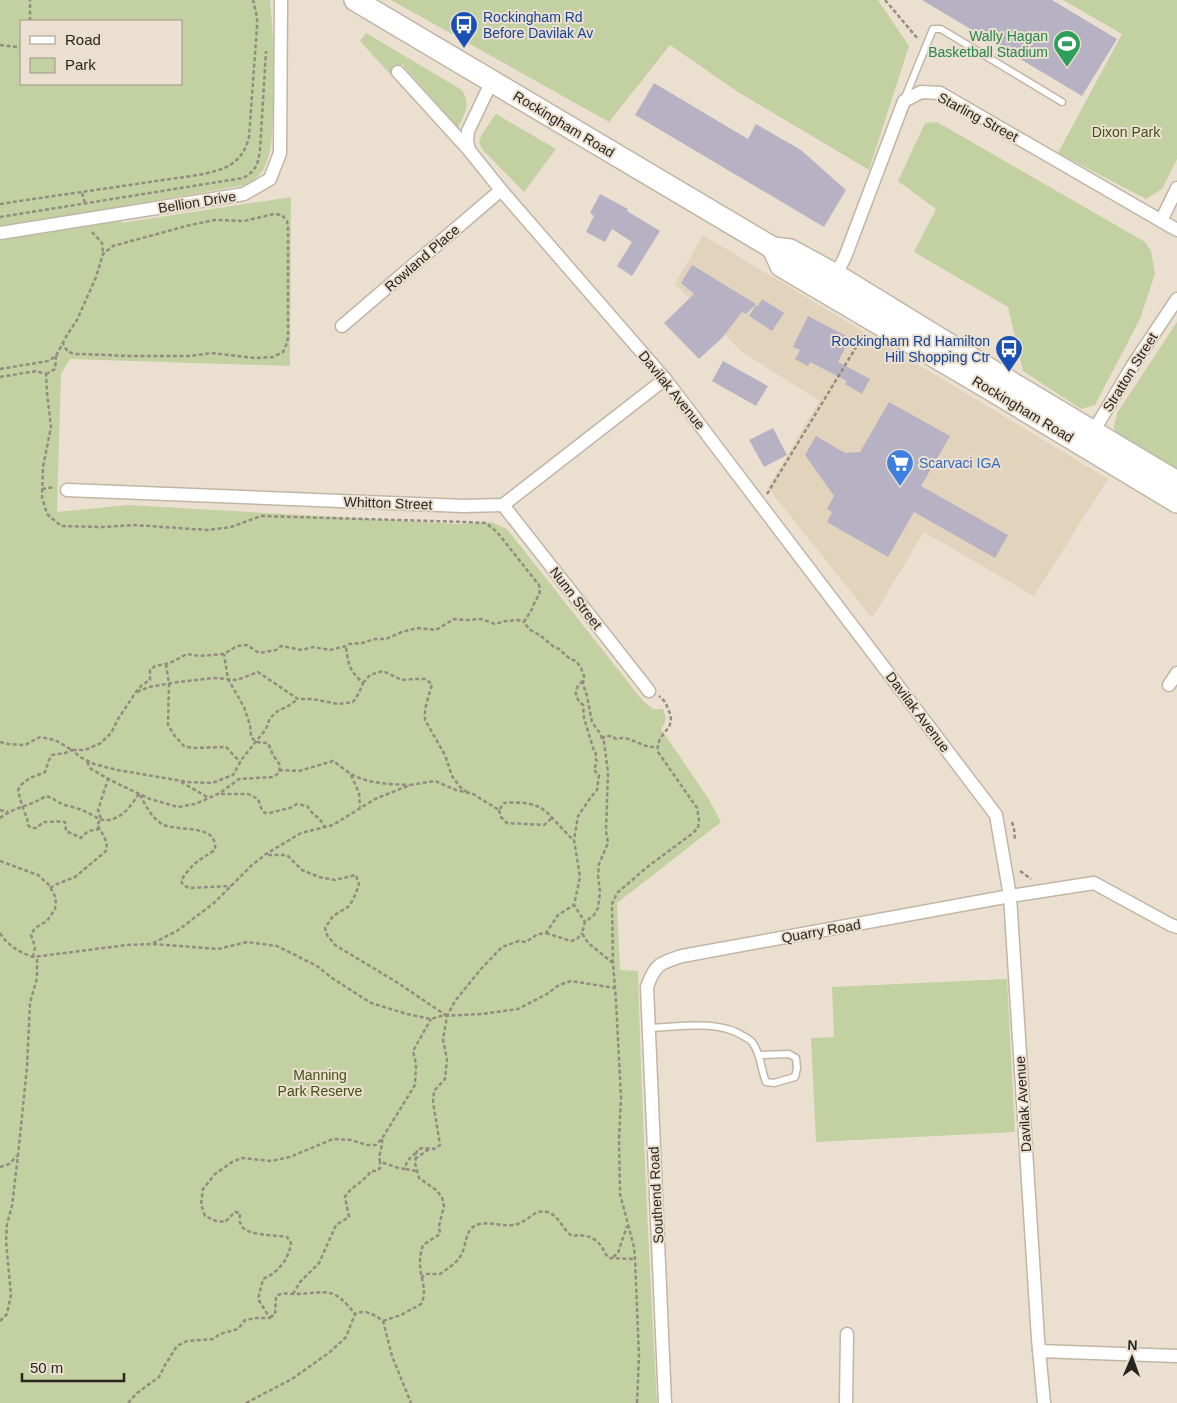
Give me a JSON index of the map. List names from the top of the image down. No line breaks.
{"streets":{"main road":["Rockingham Road"],"street":["Starling Street","Bellion Drive","Rowland Place","Stratton Street","Davilak Avenue","Whitton Street","Nunn Street","Quarry Road","Southend Road"]},"crossings":[["Rockingham Road","Stratton Street"],["Rowland Place","Davilak Avenue"],["Davilak Avenue","Quarry Road"],["Whitton Street","Nunn Street"],["Quarry Road","Southend Road"]],"parks":["Dixon Park","Manning Park Reserve"],"places":{"bus stop":["Rockingham Rd Before Davilak Av","Rockingham Rd Hamilton Hill Shopping Ctr"],"sports":["Wally Hagan Basketball Stadium"],"supermarket":["Scarvaci IGA"]},"legend":["Road","Park"],"scale_bar":"50 m","north":"top"}
